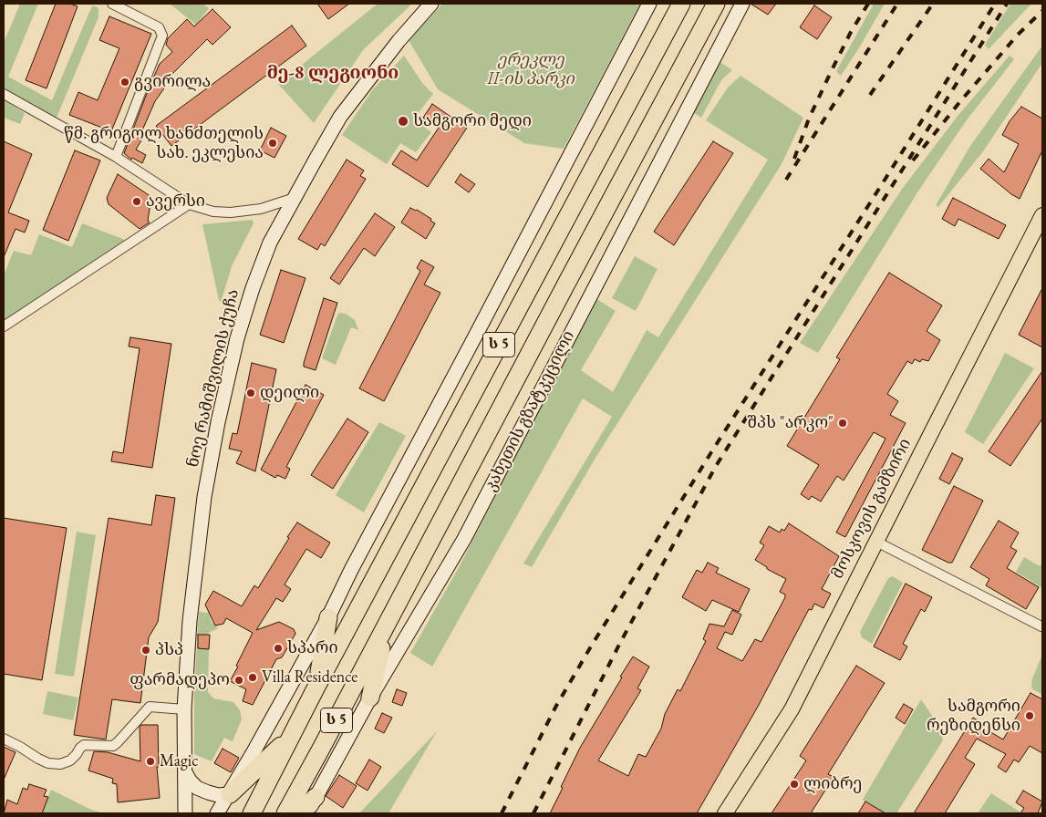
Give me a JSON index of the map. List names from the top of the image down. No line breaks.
{"streets":{"highway":["ს 5","კახეთის გზატკეცილი"],"main road":["მოსკოვის გამზირი"],"street":["ნოე რამიშვილის ქუჩა"]},"districts":["მე-8 ლეგიონი"],"parks":["ერეკლე II-ის პარკი"],"places":["გვირილა","სამგორი მედი","წმ. გრიგოლ ხანძთელის სახ. ეკლესია","ავერსი","დეილი","შპს \"არკო\"","სპარი","პსპ","Villa Residence","ფარმადეპო","სამგორი რეზიდენსი","Magic","ლიბრე"]}
